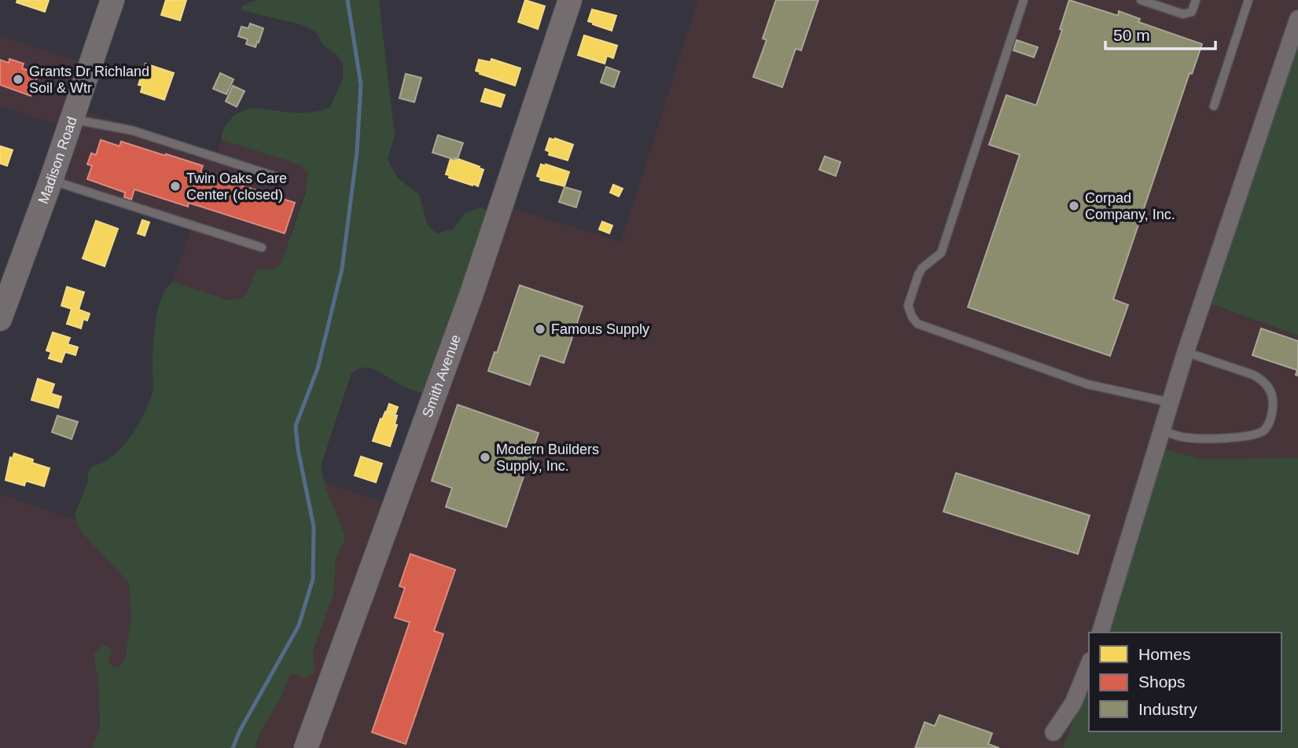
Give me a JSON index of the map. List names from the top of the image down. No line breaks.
{"streets":{"street":["Madison Road","Smith Avenue"]},"places":["Grants Dr Richland Soil & Wtr","Twin Oaks Care Center (closed)","Corpad Company, Inc.","Famous Supply","Modern Builders Supply, Inc."],"legend":["Homes","Shops","Industry"],"scale_bar":"50 m"}
